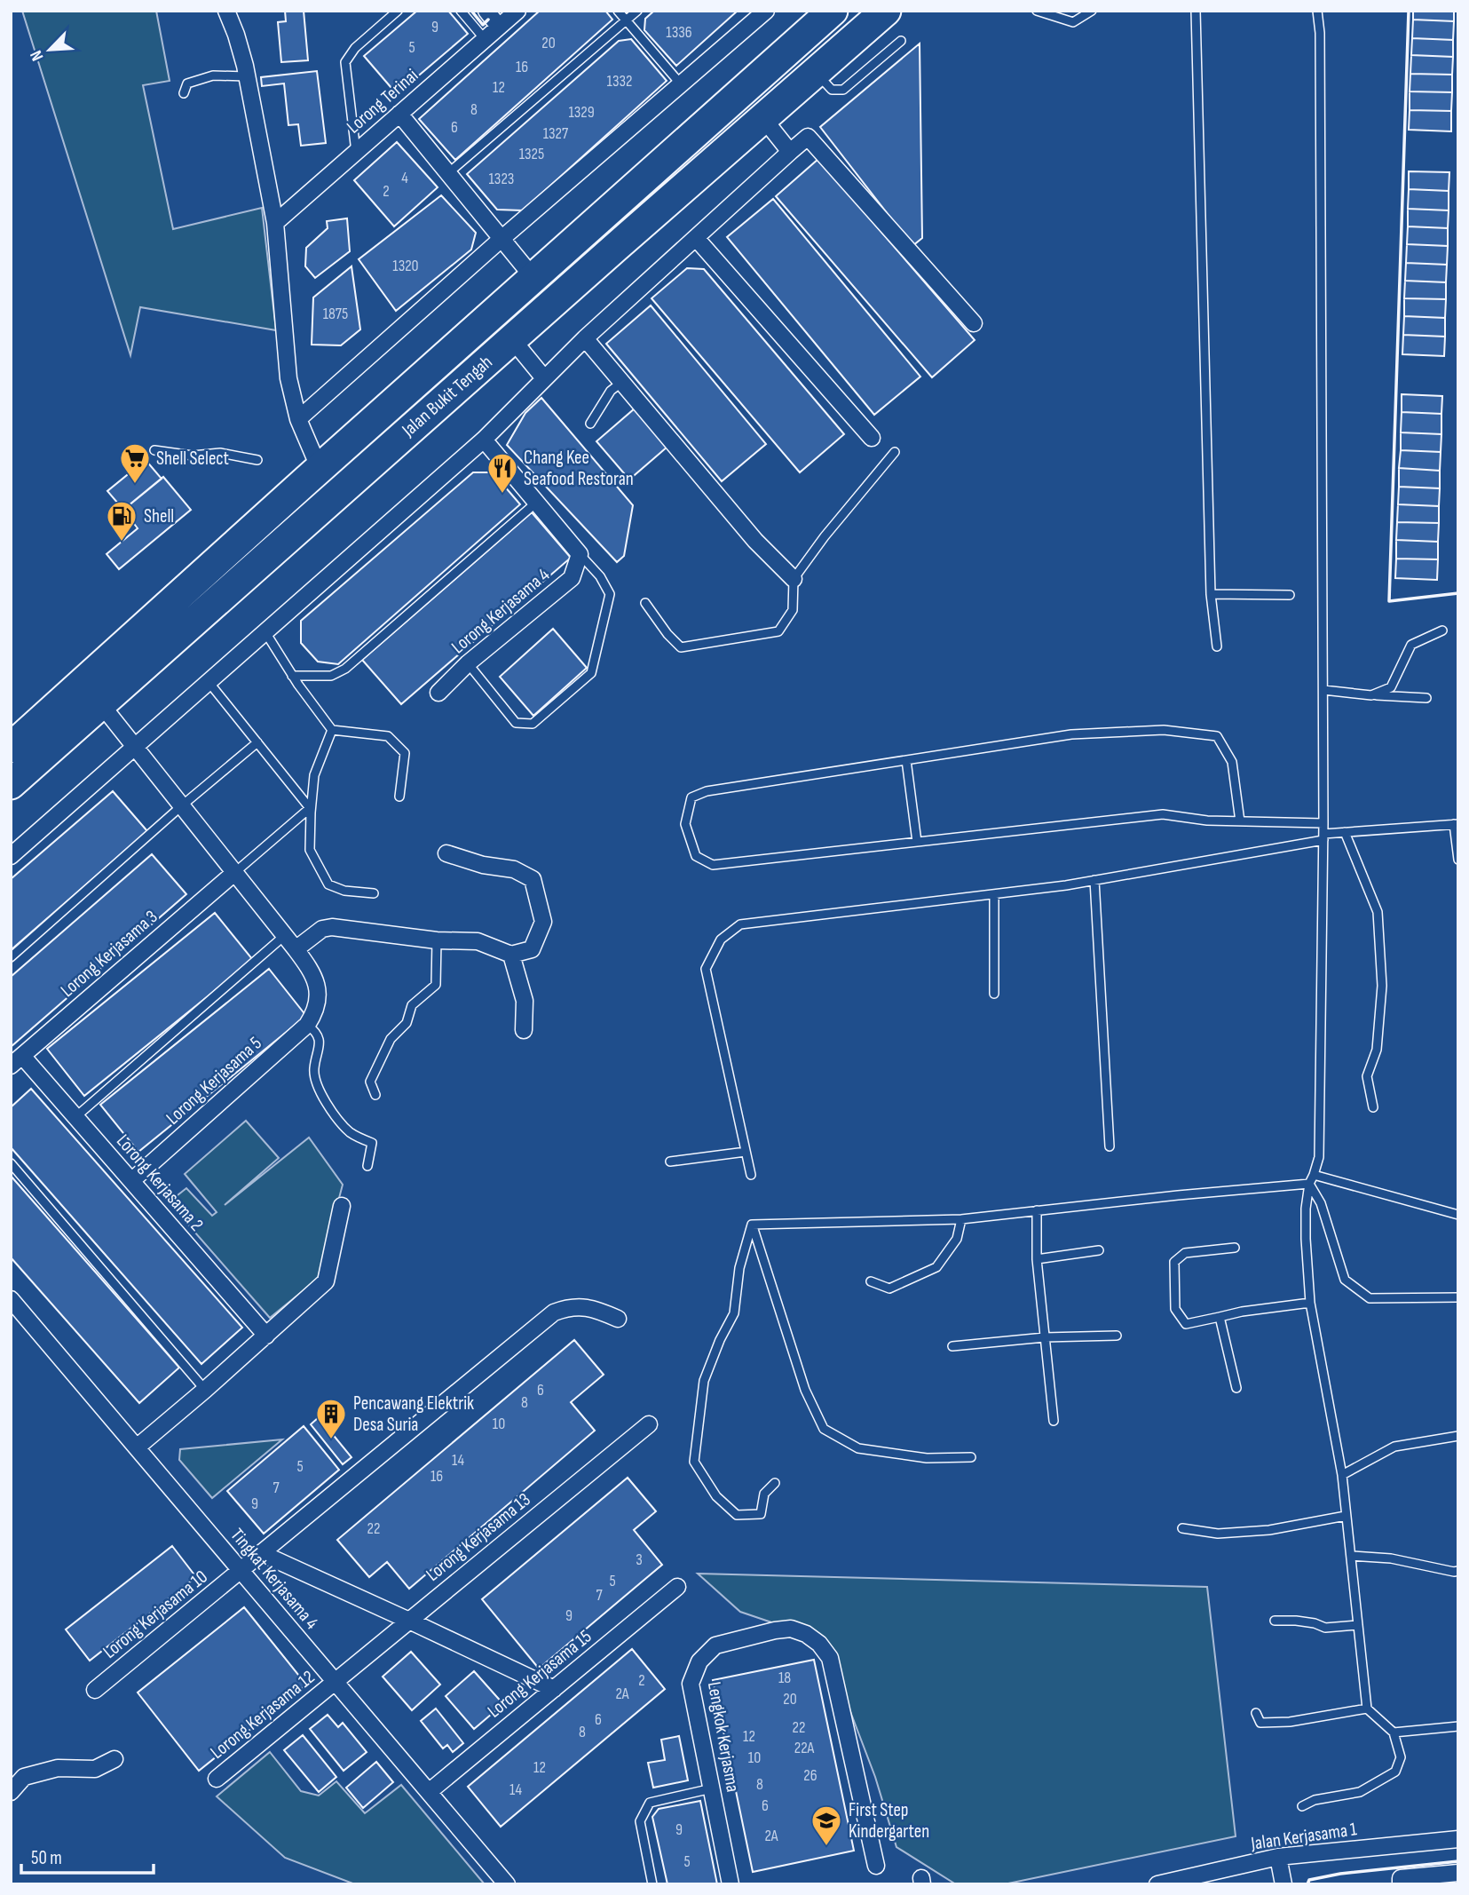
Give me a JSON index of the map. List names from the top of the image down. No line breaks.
{"streets":{"highway":["Jalan Bukit Tengah"],"street":["Lorong Terinai","Lorong Kerjasama 4","Lorong Kerjasama 3","Lorong Kerjasama 5","Lorong Kerjasama 2","Lorong Kerjasama 13","Tingkat Kerjasama 4","Lorong Kerjasama 10","Lorong Kerjasama 15","Lorong Kerjasama 12","Lengkok Kerjasma","Jalan Kerjasama 1"]},"crossings":[["Lorong Kerjasama 3","Lorong Kerjasama 2"],["Lorong Kerjasama 5","Lorong Kerjasama 2"],["Lorong Kerjasama 13","Tingkat Kerjasama 4"],["Lorong Kerjasama 13","Lorong Kerjasama 12"],["Tingkat Kerjasama 4","Lorong Kerjasama 10"],["Tingkat Kerjasama 4","Lorong Kerjasama 15"],["Tingkat Kerjasama 4","Lorong Kerjasama 12"]],"places":{"supermarket":["Shell Select"],"restaurant":["Chang Kee Seafood Restoran"],"fuel station":["Shell"],"building":["Pencawang Elektrik Desa Suria"],"school or university":["First Step Kindergarten"]},"house_numbers":["9","1336","20","5","16","1332","12","8","1329","6","1327","1325","4","1323","2","1320","1875","6","8","10","14","5","16","7","9","22","3","5","7","9","18","2","2A","20","6","22","8","12","22A","10","12","26","8","14","6","9","2A","5"],"scale_bar":"50 m","north":"bottom left"}
